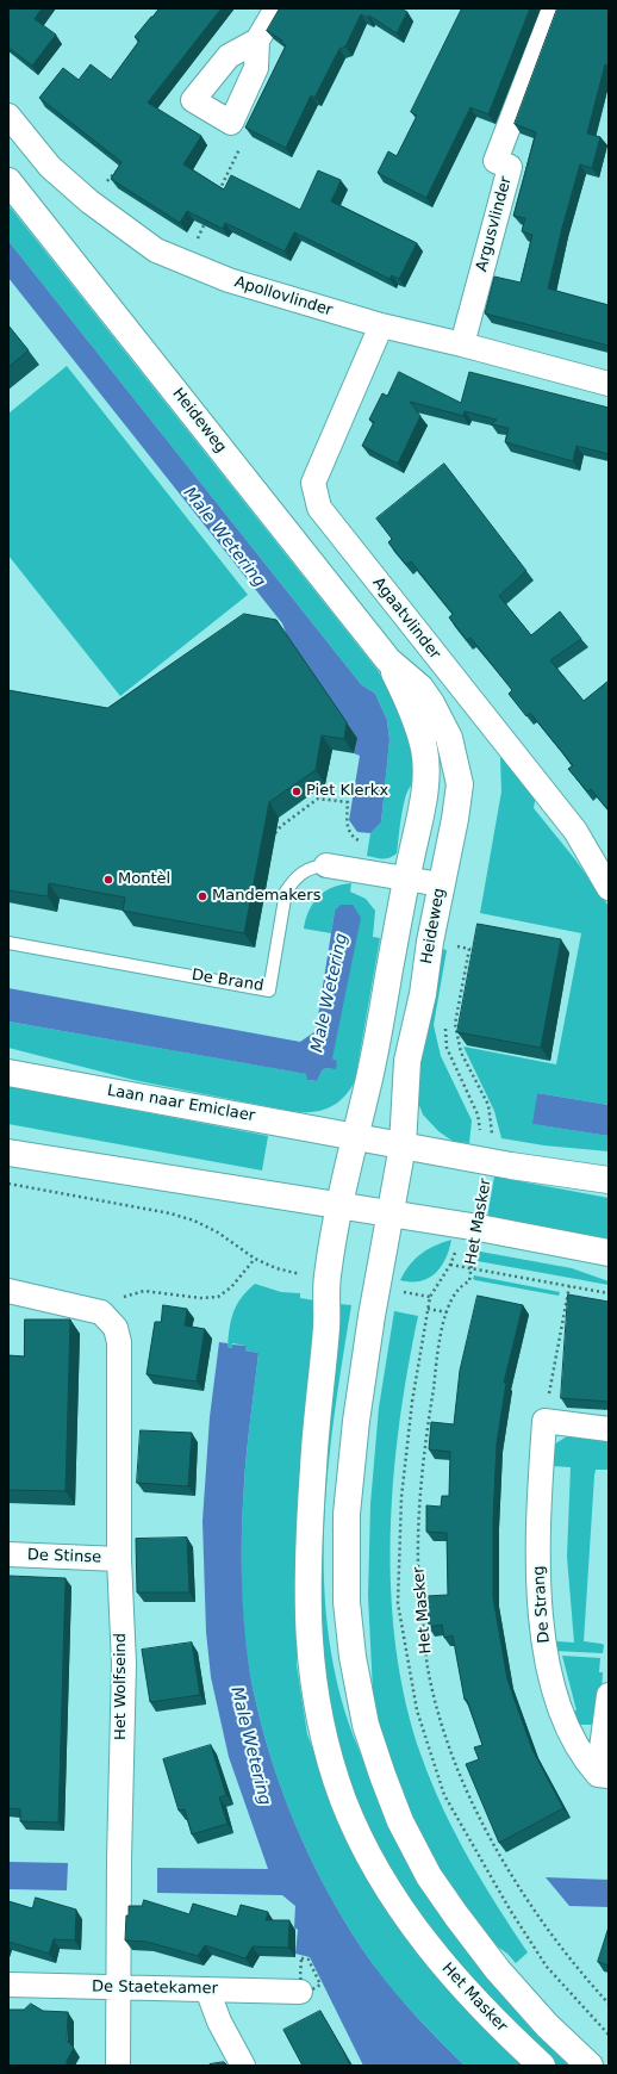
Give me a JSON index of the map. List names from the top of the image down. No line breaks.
{"streets":{"main road":["Heideweg","Laan naar Emiclaer","Het Masker"],"street":["Argusvlinder","Apollovlinder","Agaatvlinder","De Brand","De Stinse","De Strang","Het Wolfseind","De Staetekamer"]},"crossings":[["Argusvlinder","Apollovlinder"],["Apollovlinder","Agaatvlinder"],["Heideweg","De Brand"],["Heideweg","Laan naar Emiclaer"],["Laan naar Emiclaer","Het Masker"],["De Stinse","Het Wolfseind"],["Het Wolfseind","De Staetekamer"]],"water":["Male Wetering"],"places":["Piet Klerkx","Montèl","Mandemakers"]}
